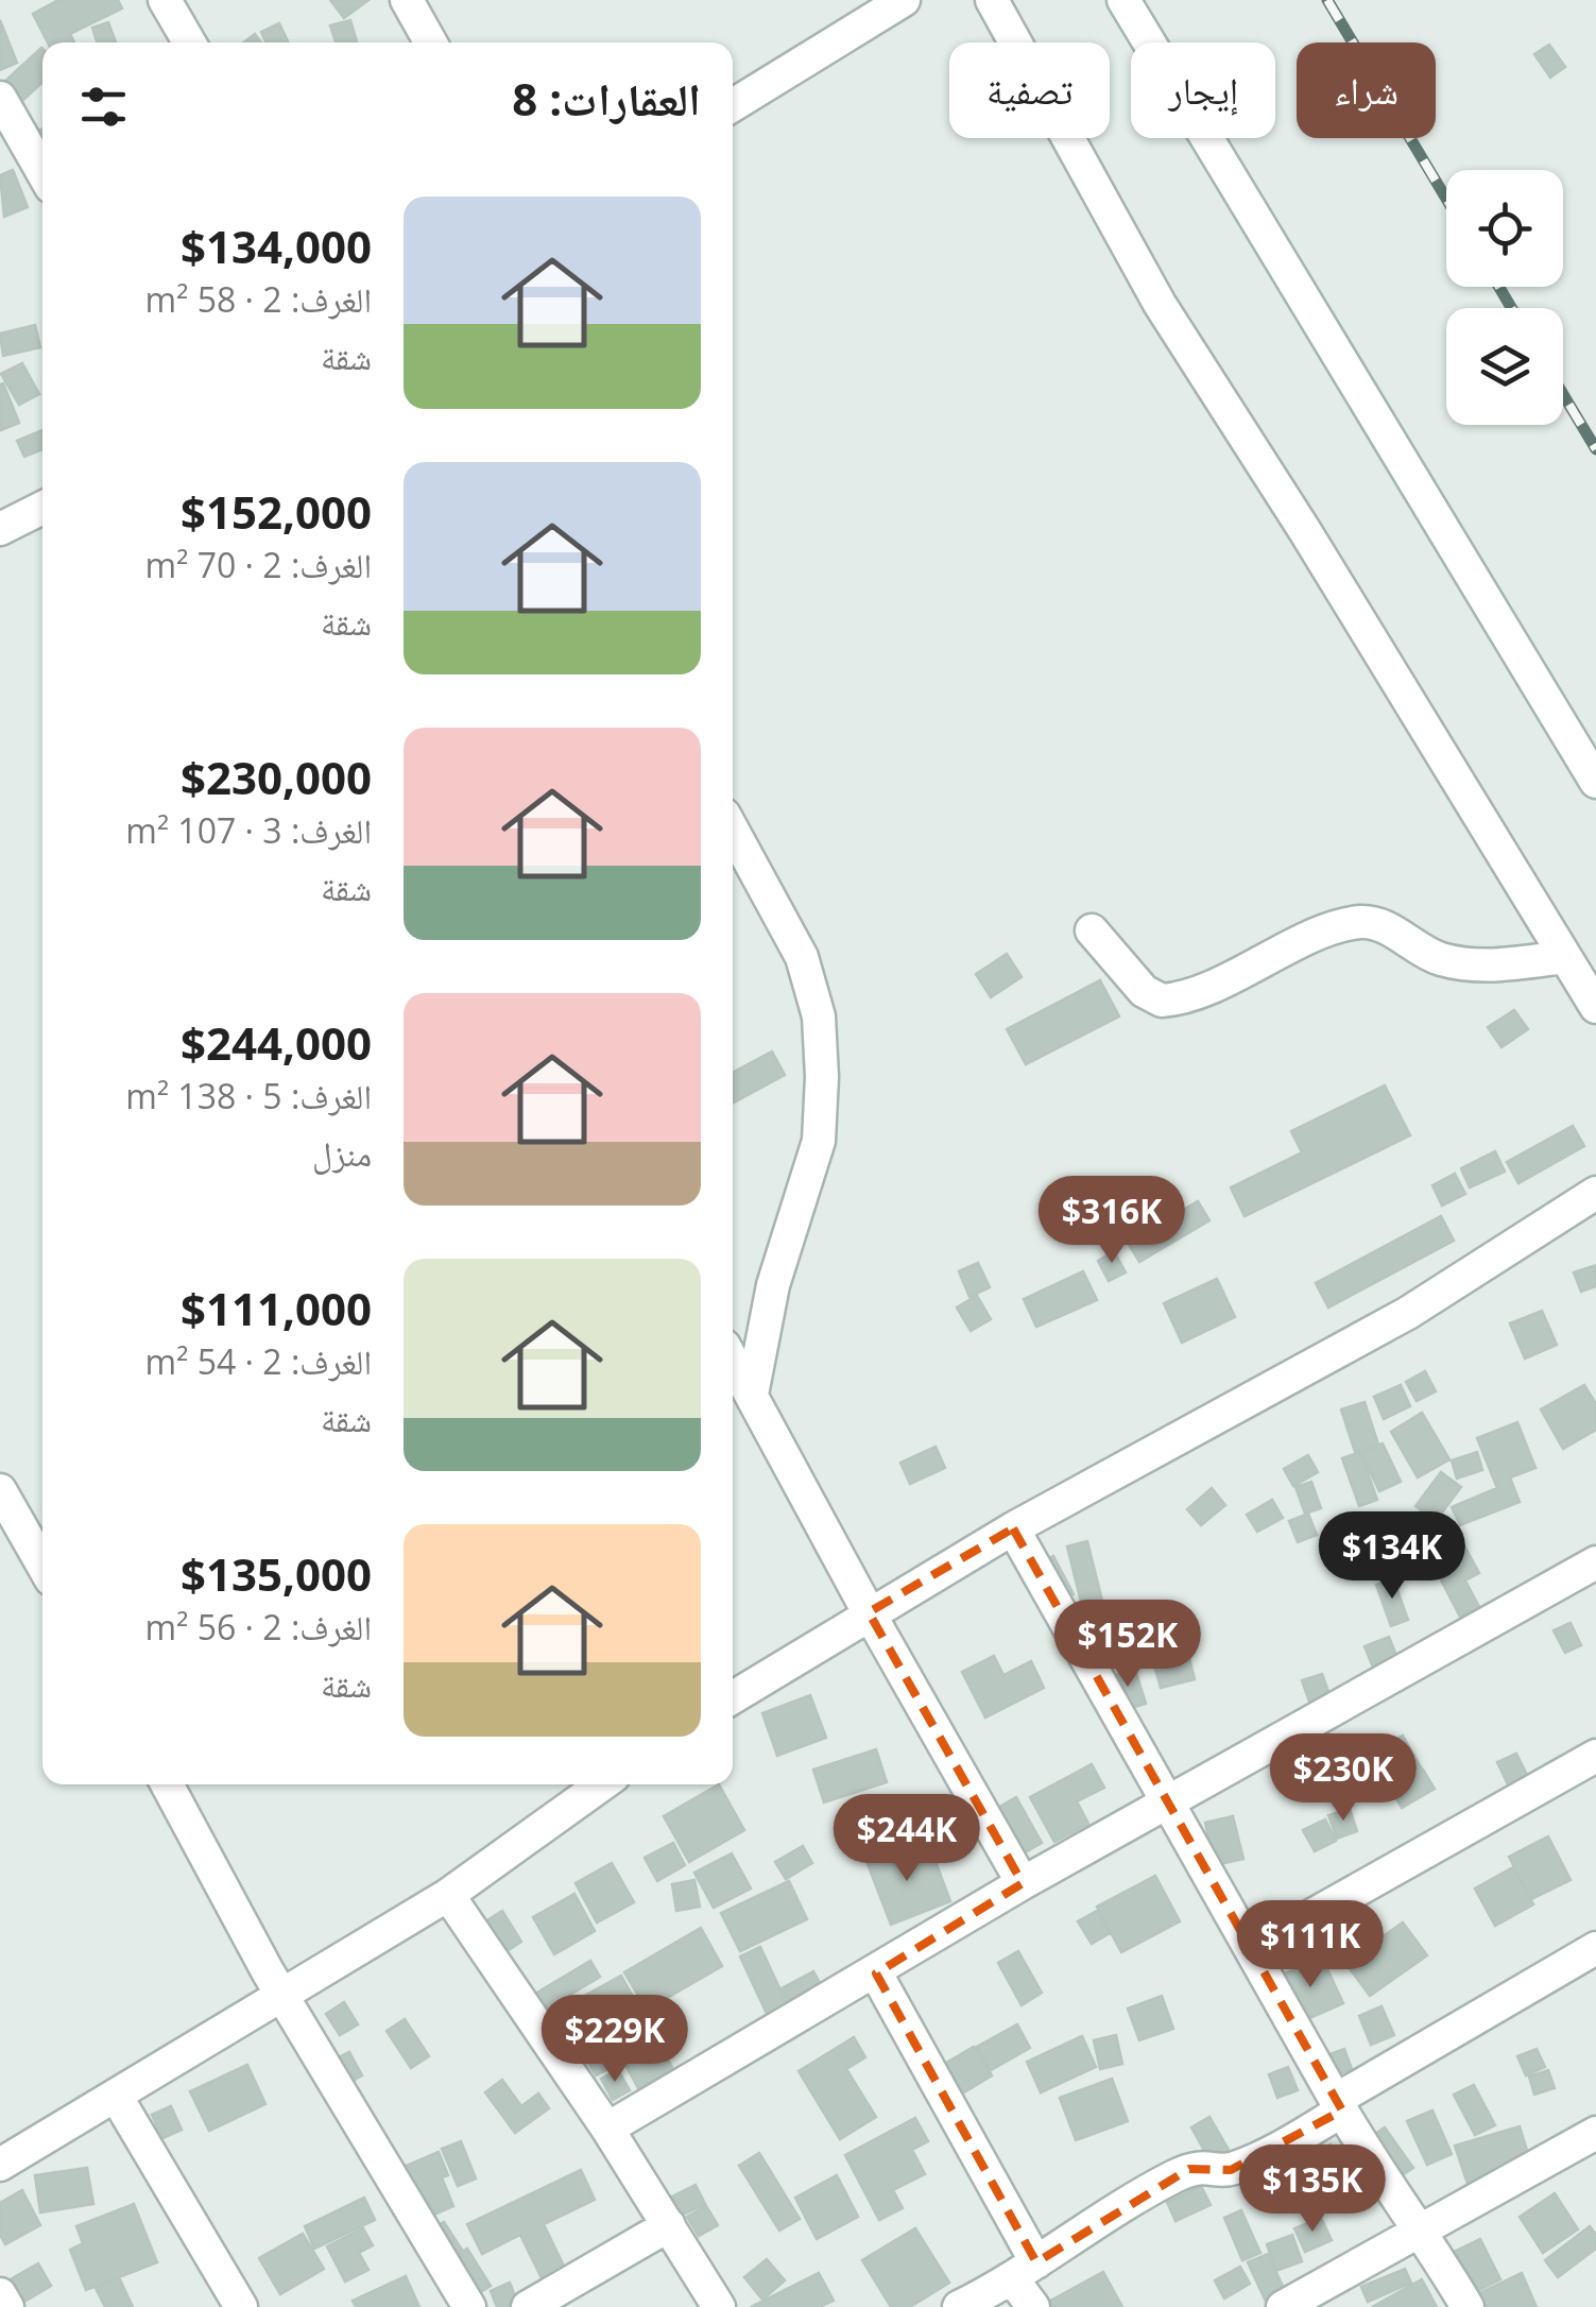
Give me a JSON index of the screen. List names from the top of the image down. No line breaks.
{"page":{"chip":["شراء","إيجار","تصفية"],"heading":"العقارات: 8","list":[{"name":"$134,000","note":"الغرف: 2 · 58 m² · شقة"},{"name":"$152,000","note":"الغرف: 2 · 70 m² · شقة"},{"name":"$230,000","note":"الغرف: 3 · 107 m² · شقة"},{"name":"$244,000","note":"الغرف: 5 · 138 m² · منزل"},{"name":"$111,000","note":"الغرف: 2 · 54 m² · شقة"},{"name":"$135,000","note":"الغرف: 2 · 56 m² · شقة"}],"price":["$316K","$134K","$152K","$230K","$244K","$111K","$229K","$135K"]}}
